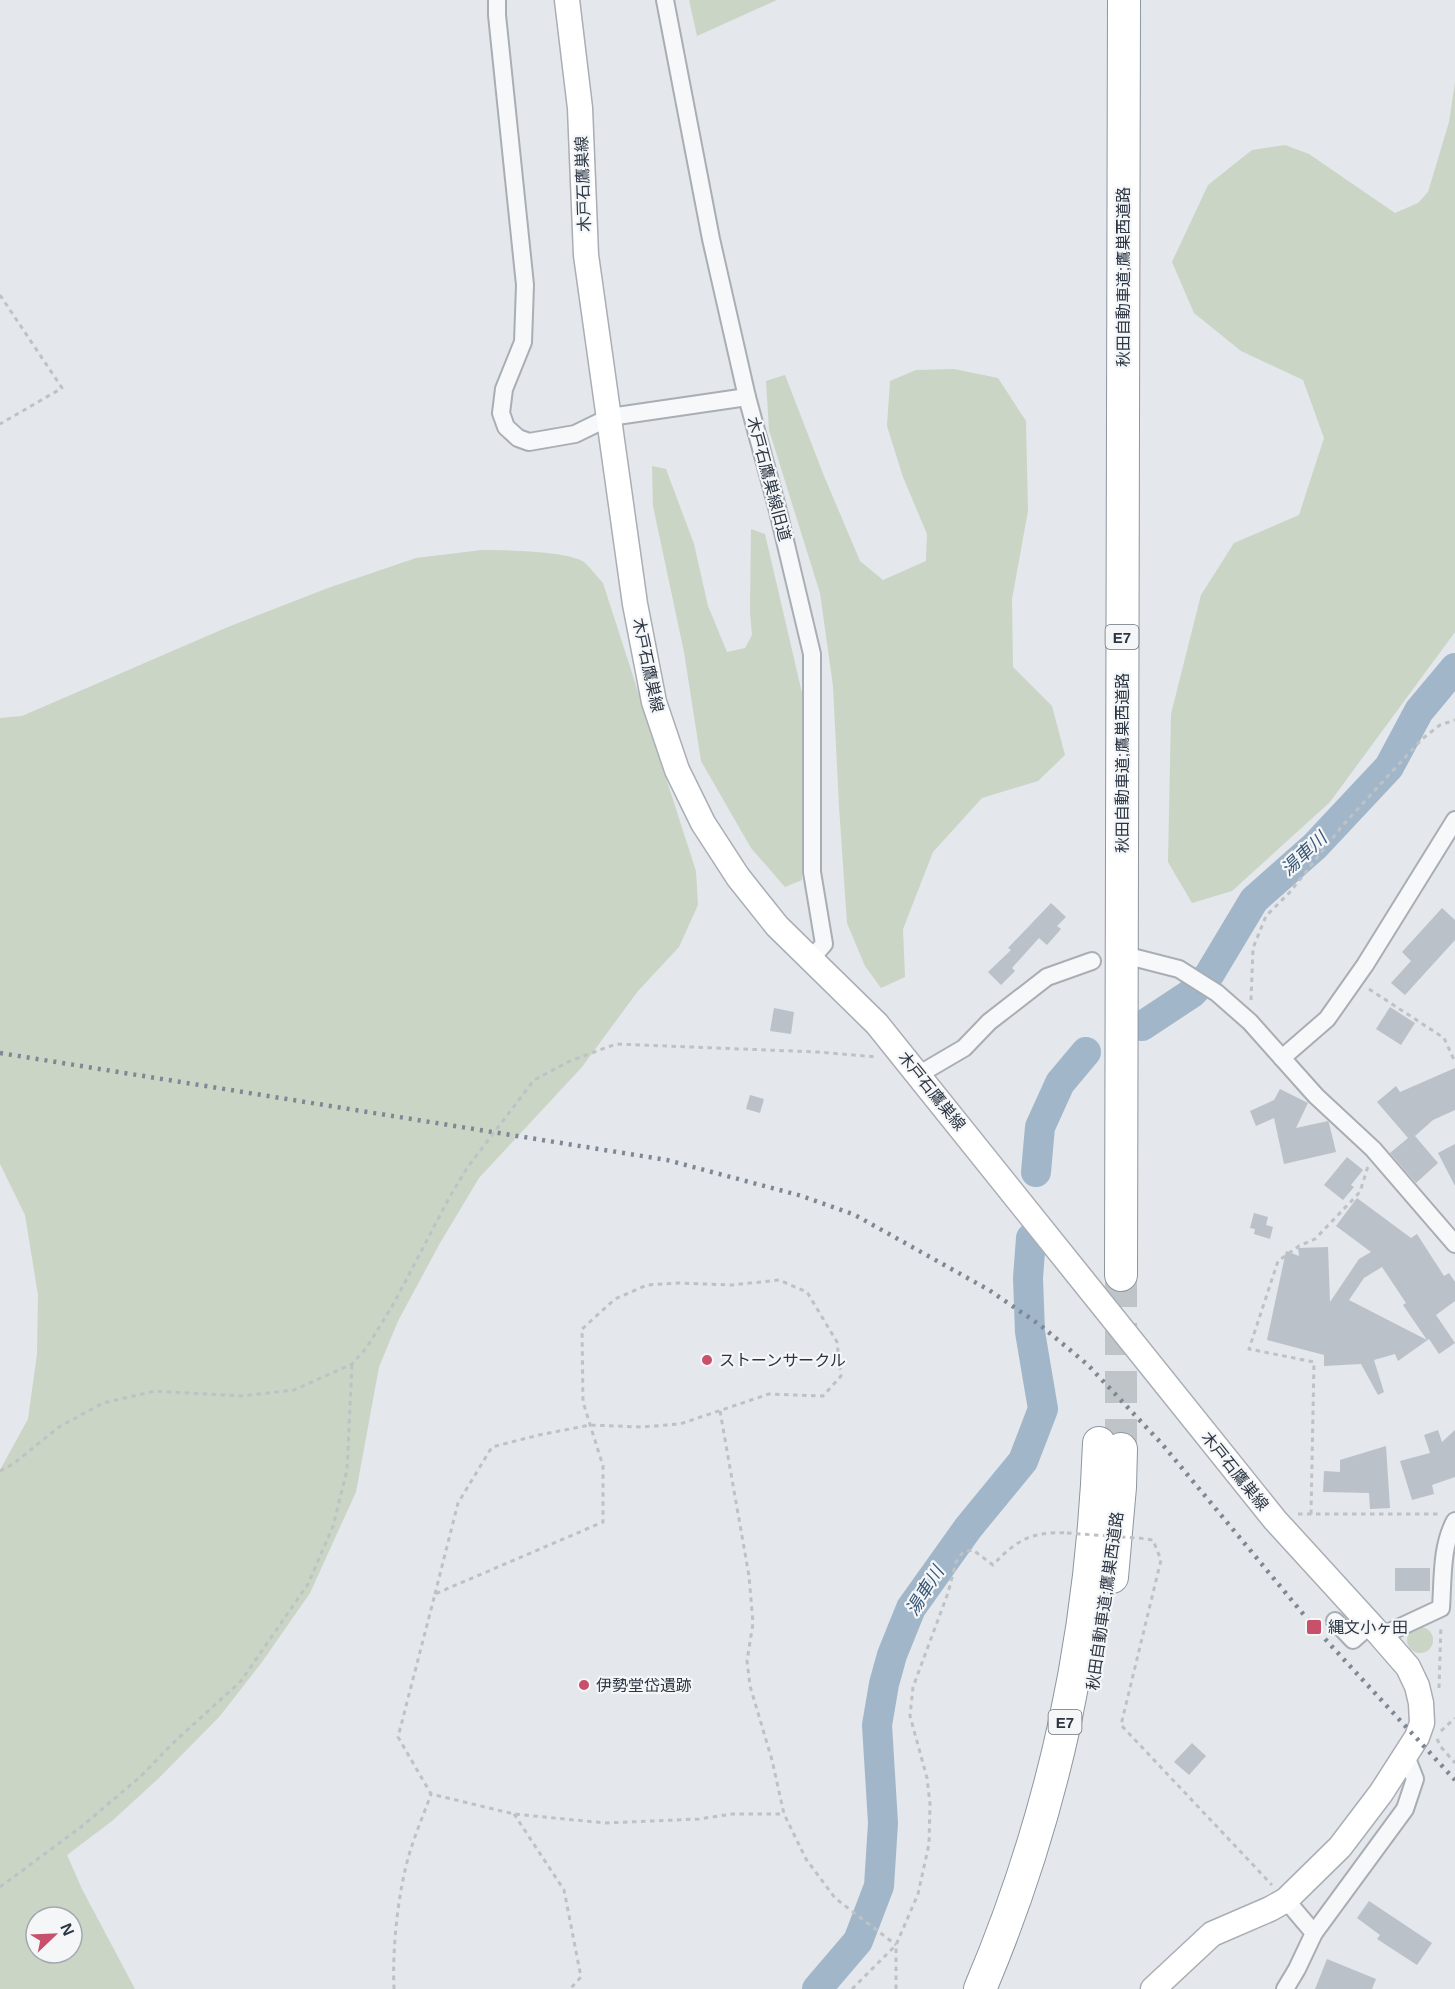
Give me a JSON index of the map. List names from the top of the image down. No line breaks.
{"streets":{"highway":["秋田自動車道;鷹巣西道路","E7"],"main road":["木戸石鷹巣線"],"street":["木戸石鷹巣線旧道"]},"crossings":[["木戸石鷹巣線","木戸石鷹巣線旧道"]],"water":["湯車川"],"places":{"other":["ストーンサークル","伊勢堂岱遺跡"],"transit":["縄文小ヶ田"]},"north":"top right"}
